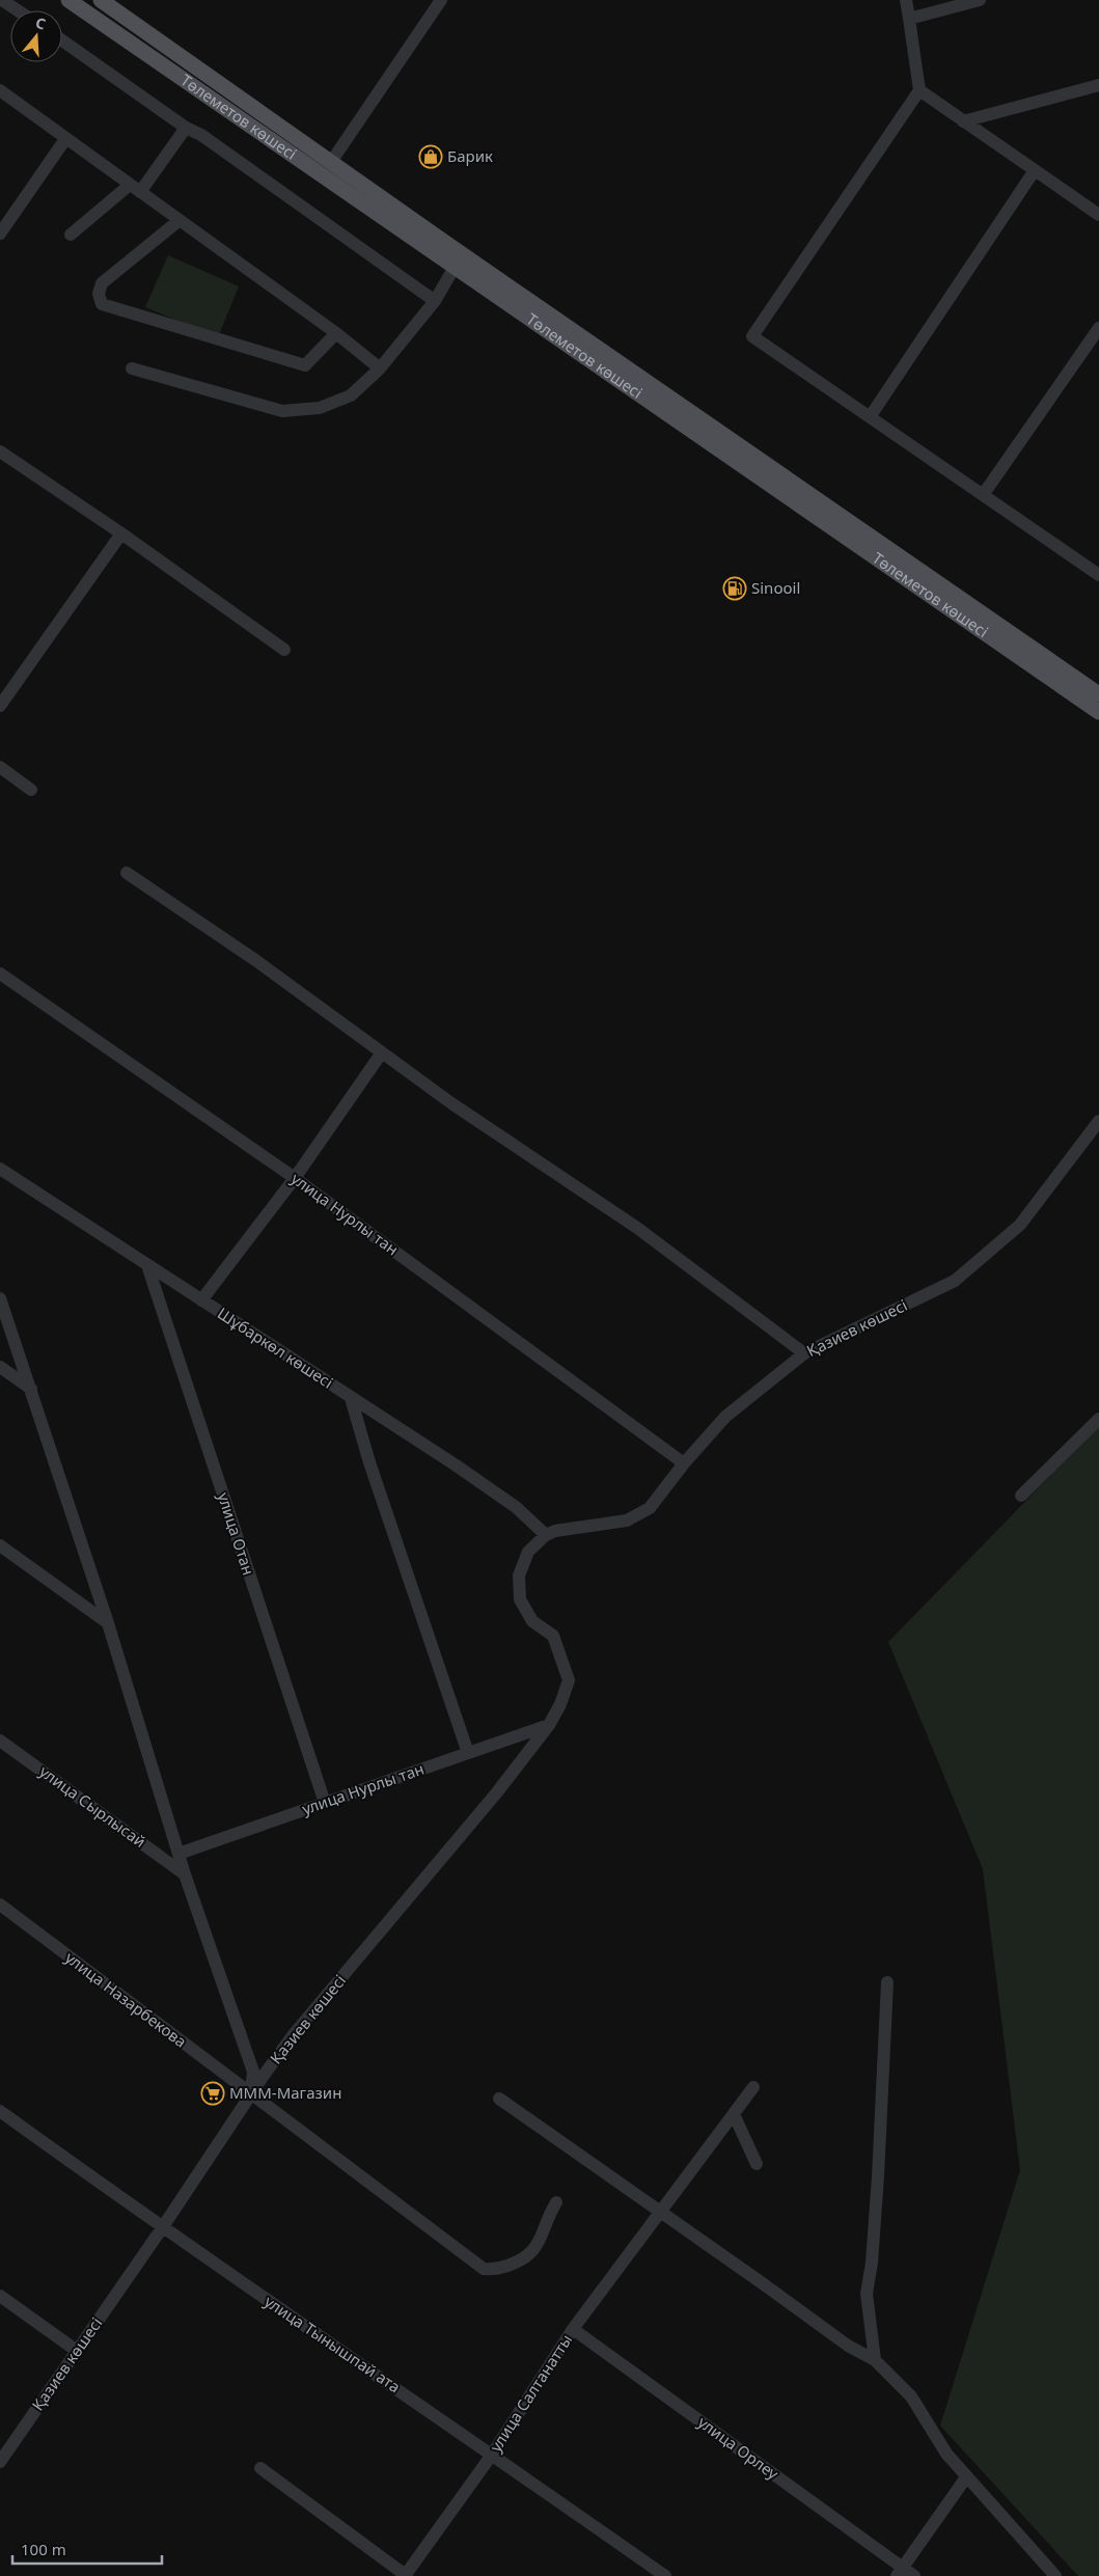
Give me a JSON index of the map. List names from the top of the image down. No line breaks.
{"streets":{"main road":["Төлеметов көшесі"],"street":["улица Нурлы тан","Қазиев көшесі","Шұбаркөл көшесі","улица Отан","улица Сырлысай","улица Назарбекова","улица Тынышпай ата","улица Салтанатты","улица Орлеу"]},"crossings":[["улица Нурлы тан","Қазиев көшесі"],["улица Нурлы тан","улица Отан"],["Қазиев көшесі","Шұбаркөл көшесі"],["Қазиев көшесі","улица Назарбекова"],["Қазиев көшесі","улица Тынышпай ата"],["Шұбаркөл көшесі","улица Отан"],["улица Тынышпай ата","улица Салтанатты"],["улица Салтанатты","улица Орлеу"]],"places":{"shop":["Барик"],"fuel station":["Sinooil"],"supermarket":["МММ-Магазин"]},"scale_bar":"100 m","north":"top"}
